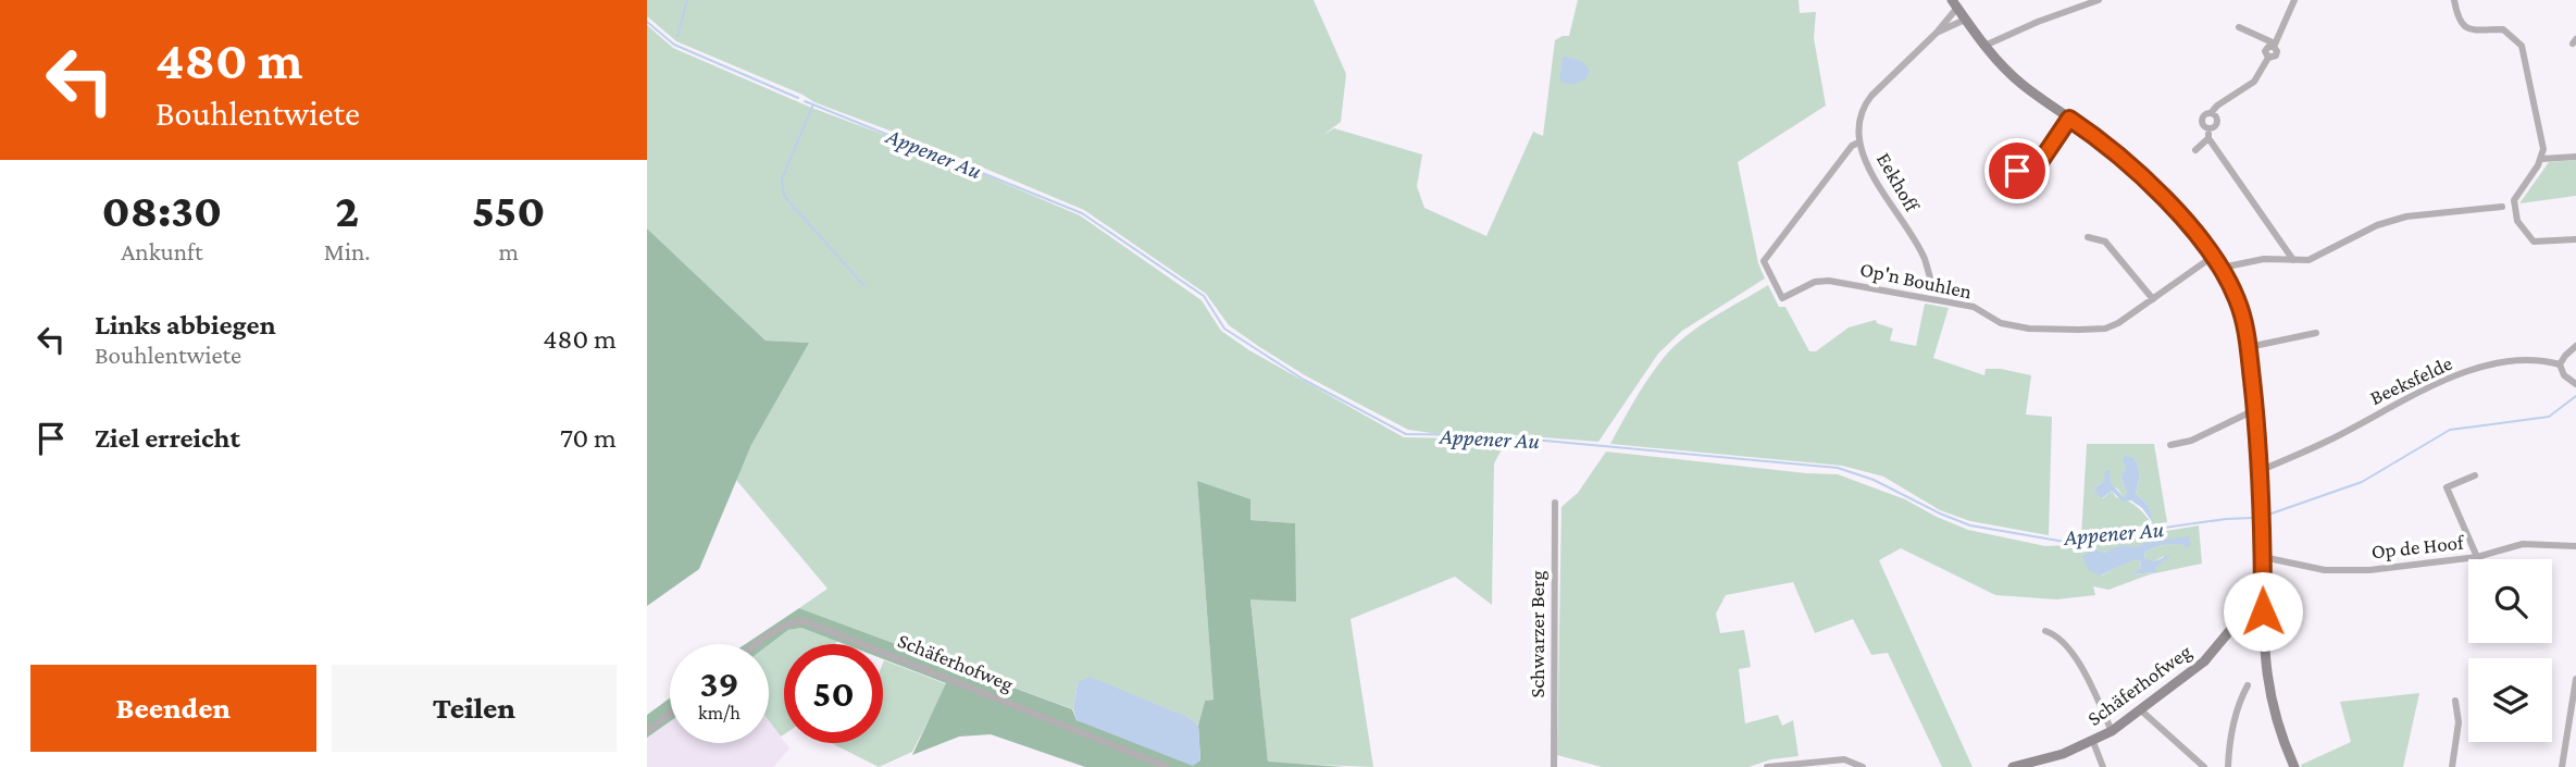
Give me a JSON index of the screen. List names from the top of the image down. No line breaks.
{"streets":{"main road":["Schäferhofweg"],"street":["Eekhoff","Op'n Bouhlen","Beeksfelde","Op de Hoof","Schwarzer Berg"]},"crossings":[["Eekhoff","Op'n Bouhlen"]],"water":["Appener Au"],"page":{"turn":["480 m","Bouhlentwiete"],"eta":["08:30","Ankunft","2","Min.","550","m"],"list":[{"name":"Links abbiegen","note":"Bouhlentwiete","value":"480 m"},{"name":"Ziel erreicht","value":"70 m"}],"speed":"39 km/h","limit":"50","buttons":["Beenden","Teilen"]}}
